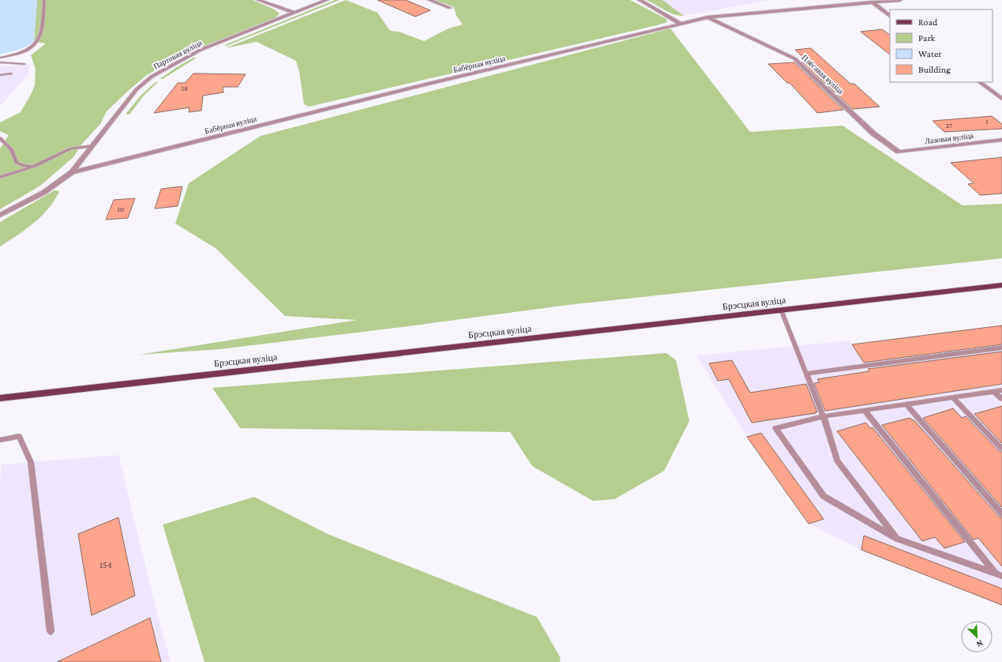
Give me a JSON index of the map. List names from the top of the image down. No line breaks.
{"streets":{"main road":["Брэсцкая вуліца"],"street":["Партовая вуліца","Бабёрная вуліца","Плёсавая вуліца","Лазовая вуліца"]},"crossings":[["Партовая вуліца","Бабёрная вуліца"],["Бабёрная вуліца","Плёсавая вуліца"],["Плёсавая вуліца","Лазовая вуліца"]],"house_numbers":["18","1","27","10","154"],"legend":["Road","Park","Water","Building"],"north":"bottom right"}
